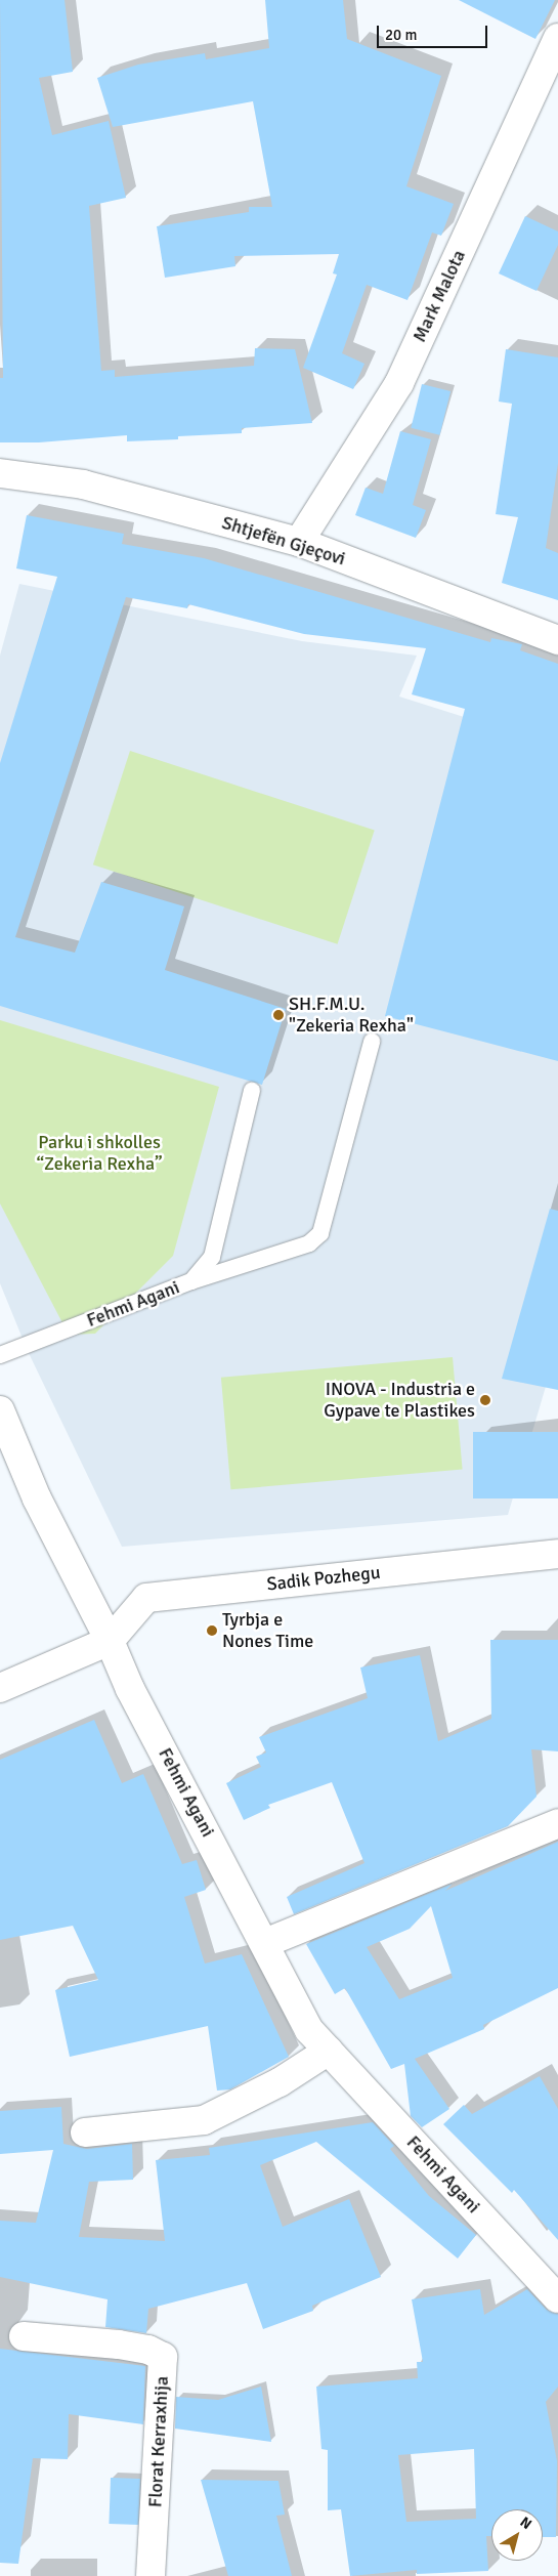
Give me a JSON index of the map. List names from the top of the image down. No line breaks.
{"streets":{"street":["Mark Malota","Shtjefën Gjeçovi","Fehmi Agani","Sadik Pozhegu","Florat Kerraxhija"]},"crossings":[["Mark Malota","Shtjefën Gjeçovi"],["Fehmi Agani","Sadik Pozhegu"]],"parks":["Parku i shkolles “Zekeria Rexha”"],"places":["SH.F.M.U. \"Zekeria Rexha\"","INOVA - Industria e Gypave te Plastikes","Tyrbja e Nones Time"],"scale_bar":"20 m","north":"top right"}
